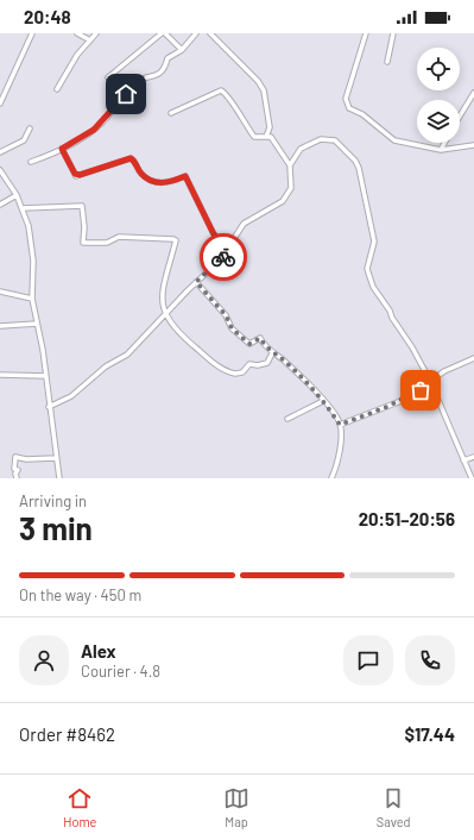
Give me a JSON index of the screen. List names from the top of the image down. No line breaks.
{"page":{"status":"20:48","heading":["3 min","Arriving in","20:51–20:56"],"panel":["Alex","Courier · 4.8","Order #8462","$17.44"],"bar":"On the way · 450 m","tabs":["Home","Map","Saved"]}}
